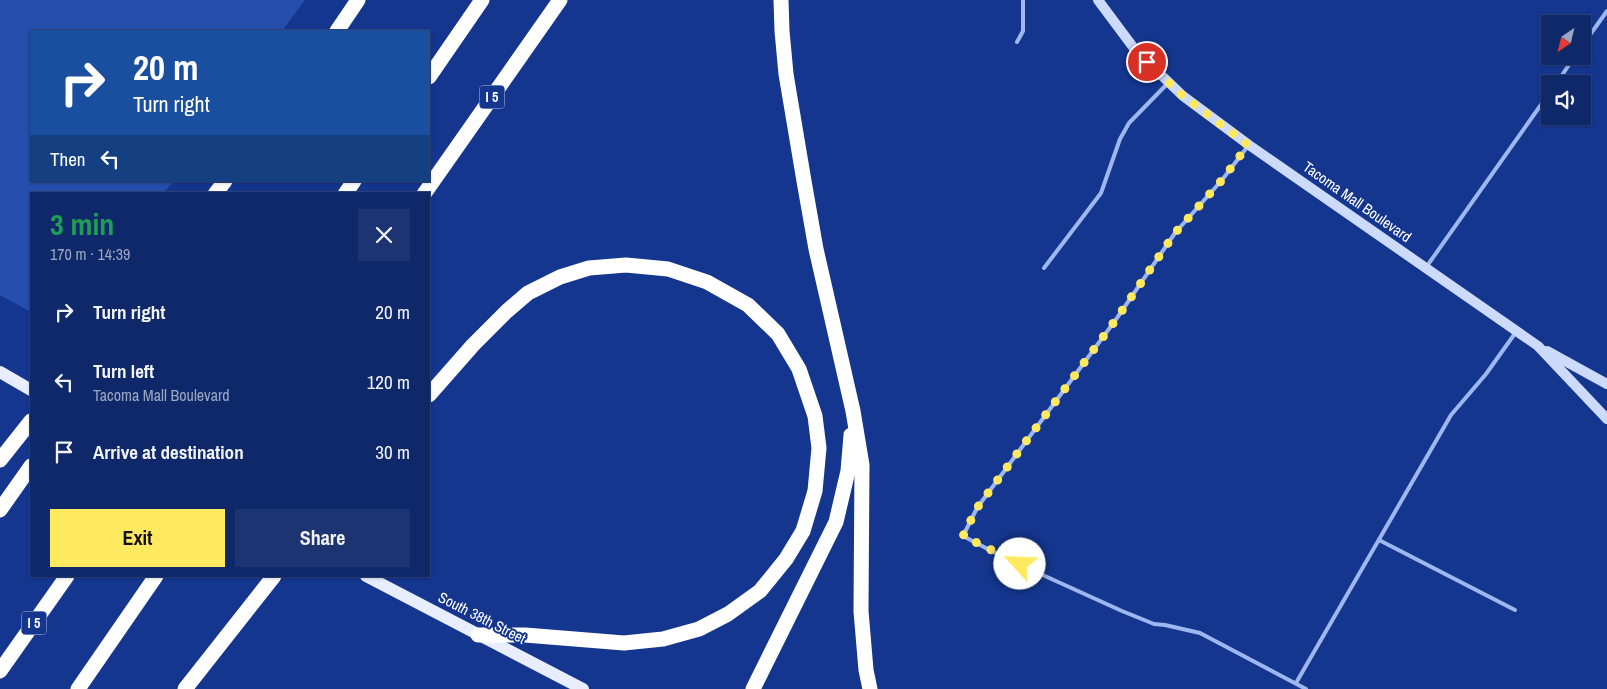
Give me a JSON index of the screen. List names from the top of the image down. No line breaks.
{"streets":{"highway":["I 5"],"main road":["South 38th Street"],"street":["Tacoma Mall Boulevard"]},"north":"bottom left","page":{"turn":["20 m","Turn right"],"then":"Then","heading":["3 min","170 m · 14:39"],"list":[{"name":"Turn right","value":"20 m"},{"name":"Turn left","note":"Tacoma Mall Boulevard","value":"120 m"},{"name":"Arrive at destination","value":"30 m"}],"buttons":["Exit","Share"]}}
